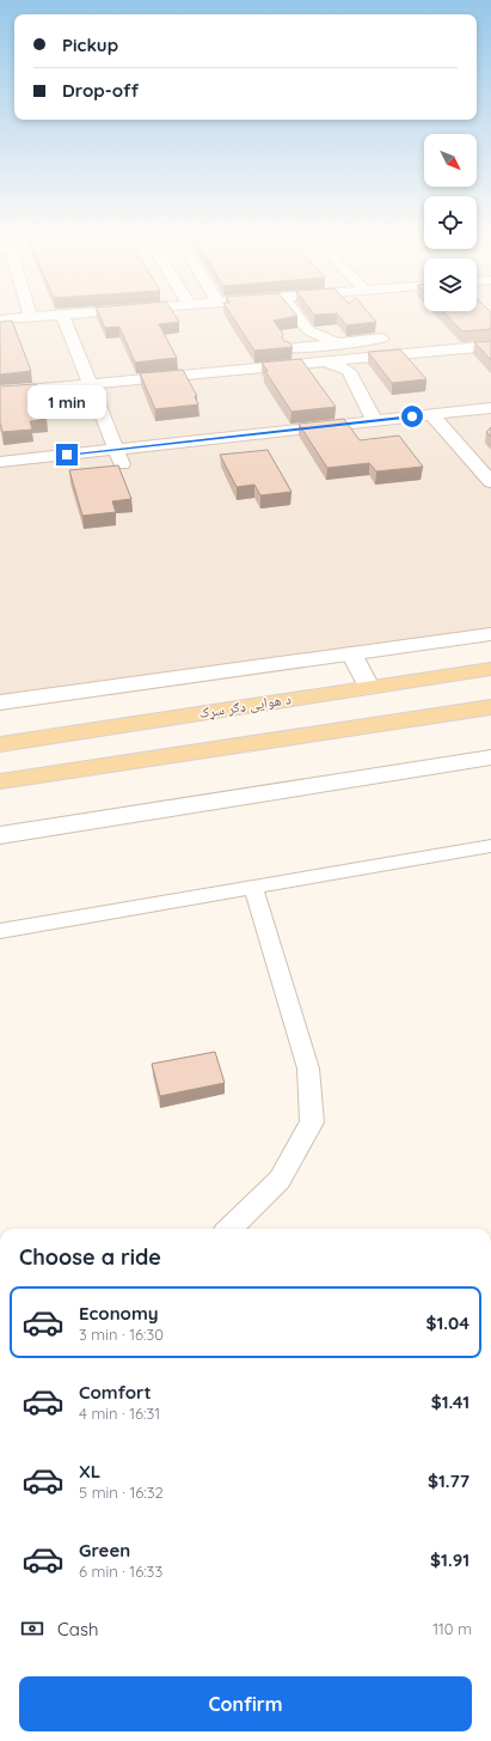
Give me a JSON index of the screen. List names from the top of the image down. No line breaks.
{"streets":{"main road":["د هوایی ډګر سړک"]},"north":"bottom right","page":{"banner":["Pickup","Drop-off"],"bubble":"1 min","heading":"Choose a ride","list":[{"name":"Economy","note":"3 min · 16:30","value":"$1.04"},{"name":"Comfort","note":"4 min · 16:31","value":"$1.41"},{"name":"XL","note":"5 min · 16:32","value":"$1.77"},{"name":"Green","note":"6 min · 16:33","value":"$1.91"}],"pay":["Cash","110 m"],"buttons":"Confirm"}}
